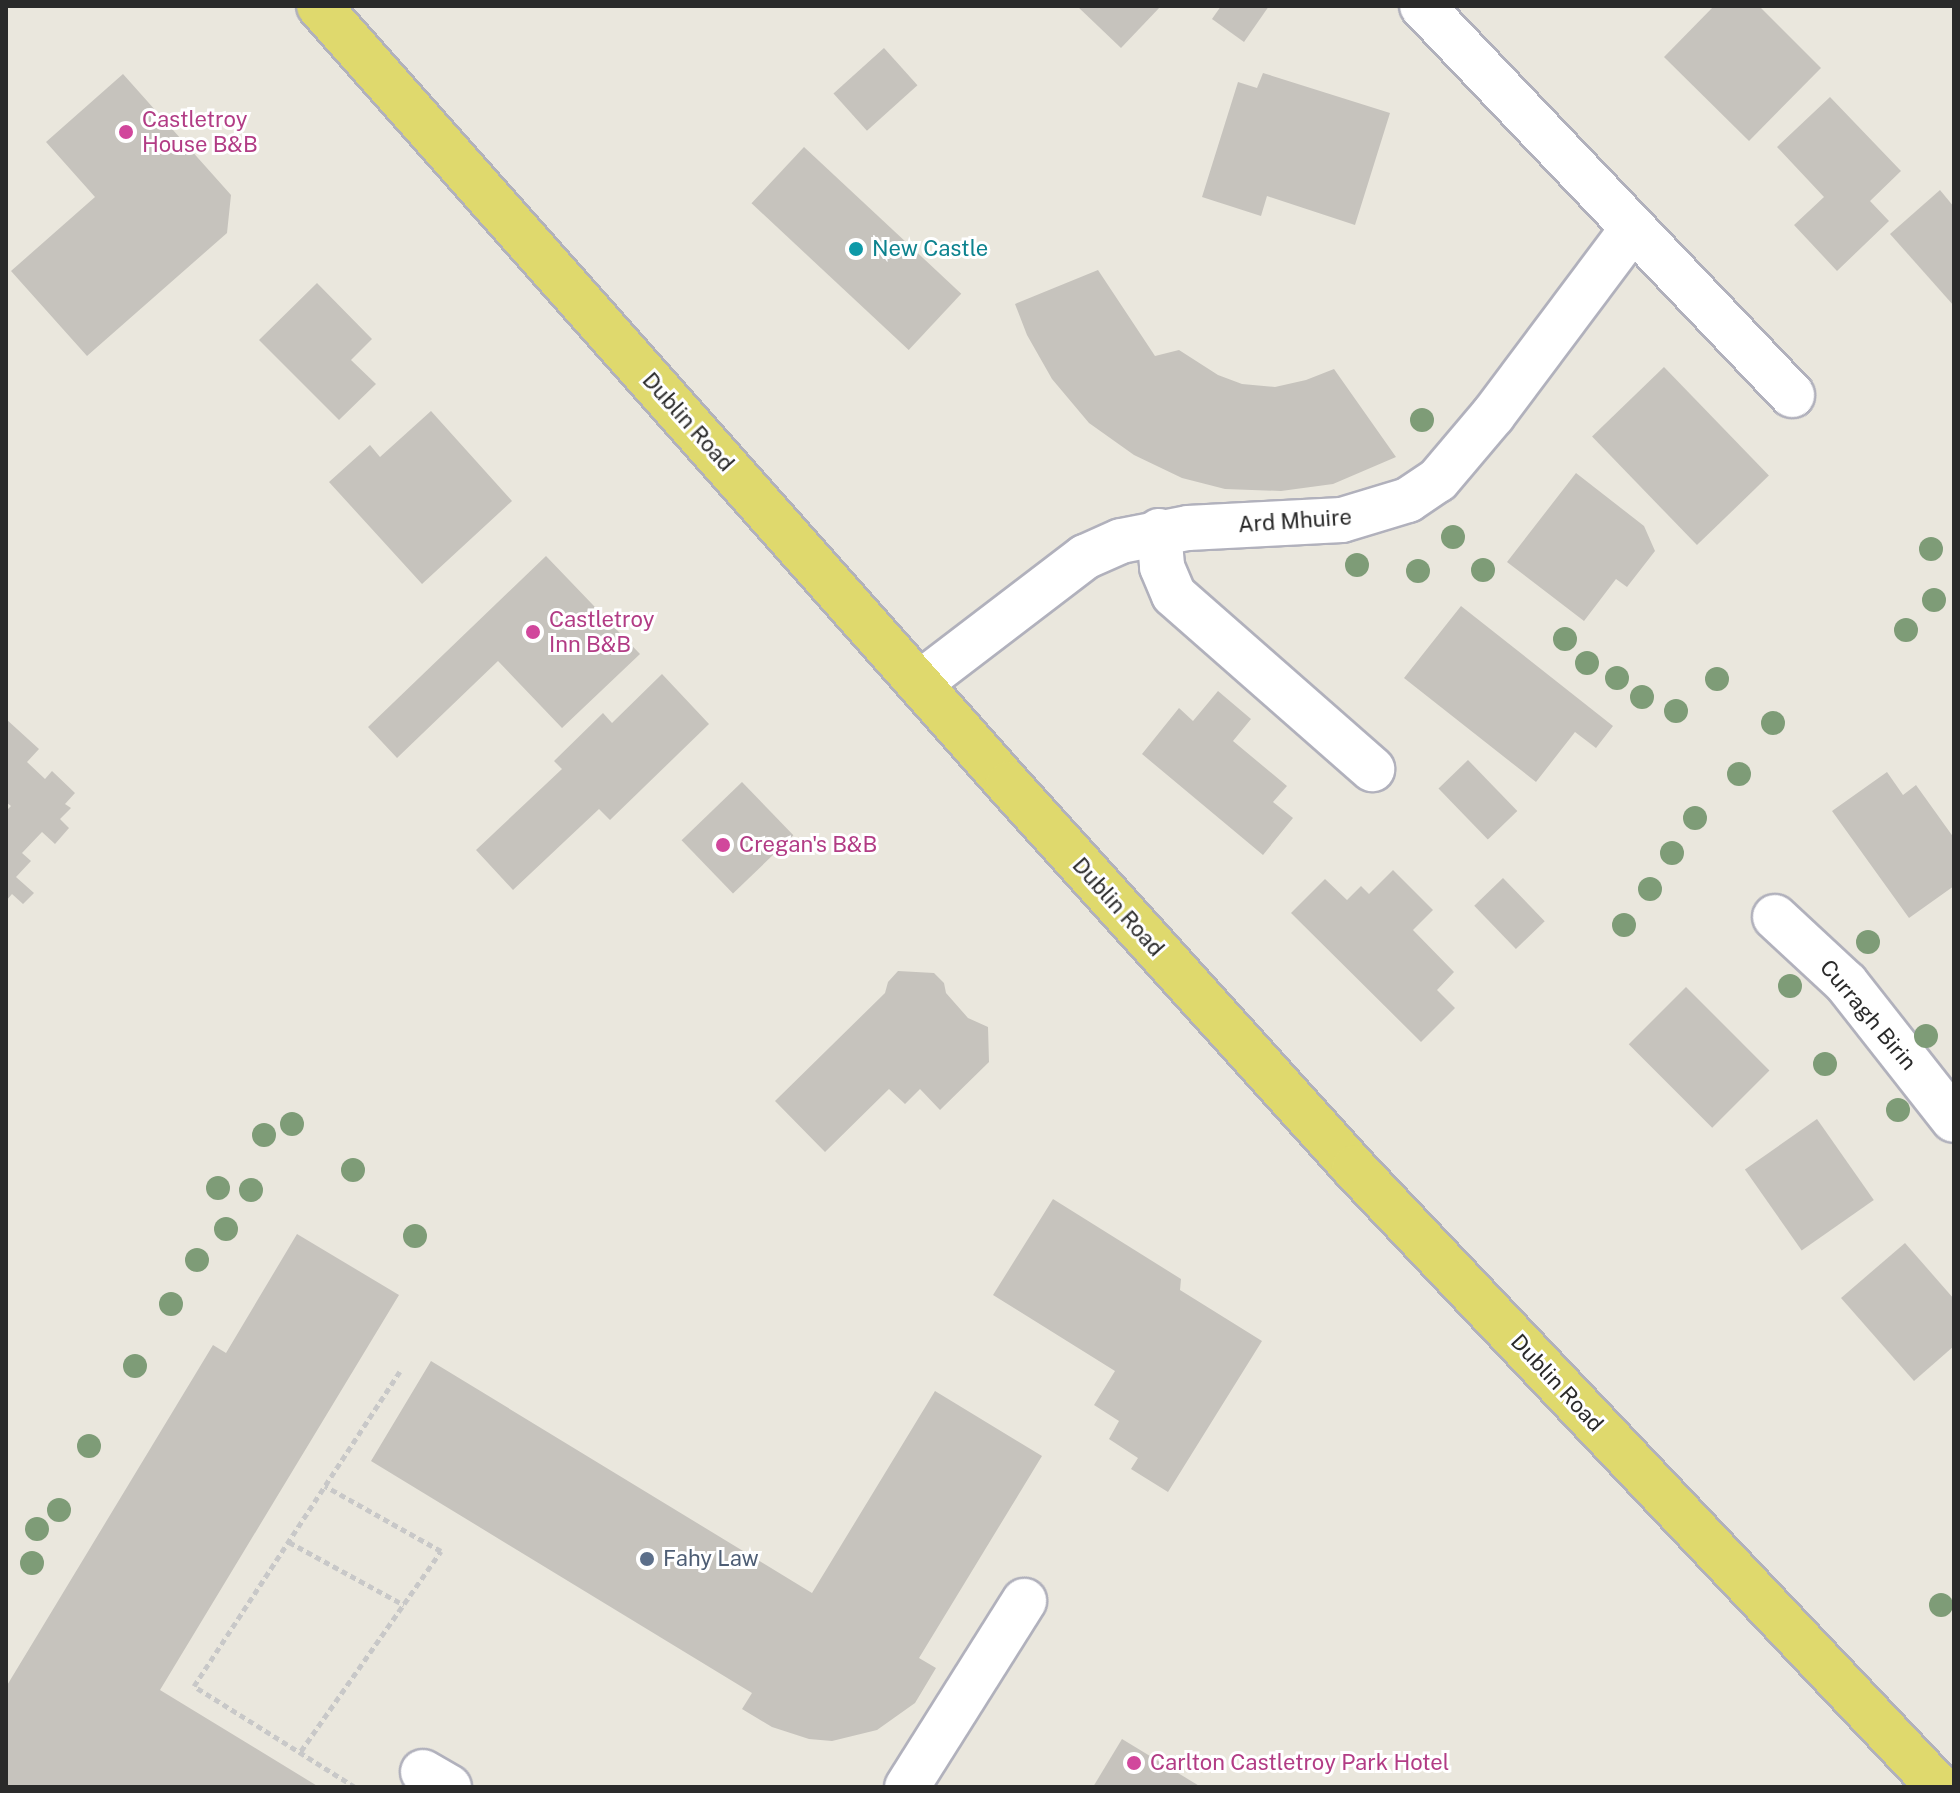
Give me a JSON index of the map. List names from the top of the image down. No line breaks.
{"streets":{"main road":["Dublin Road"],"street":["Ard Mhuire","Curragh Birin"]},"crossings":[["Dublin Road","Ard Mhuire"]],"places":["Castletroy House B&B","New Castle","Castletroy Inn B&B","Cregan's B&B","Fahy Law","Carlton Castletroy Park Hotel"]}
